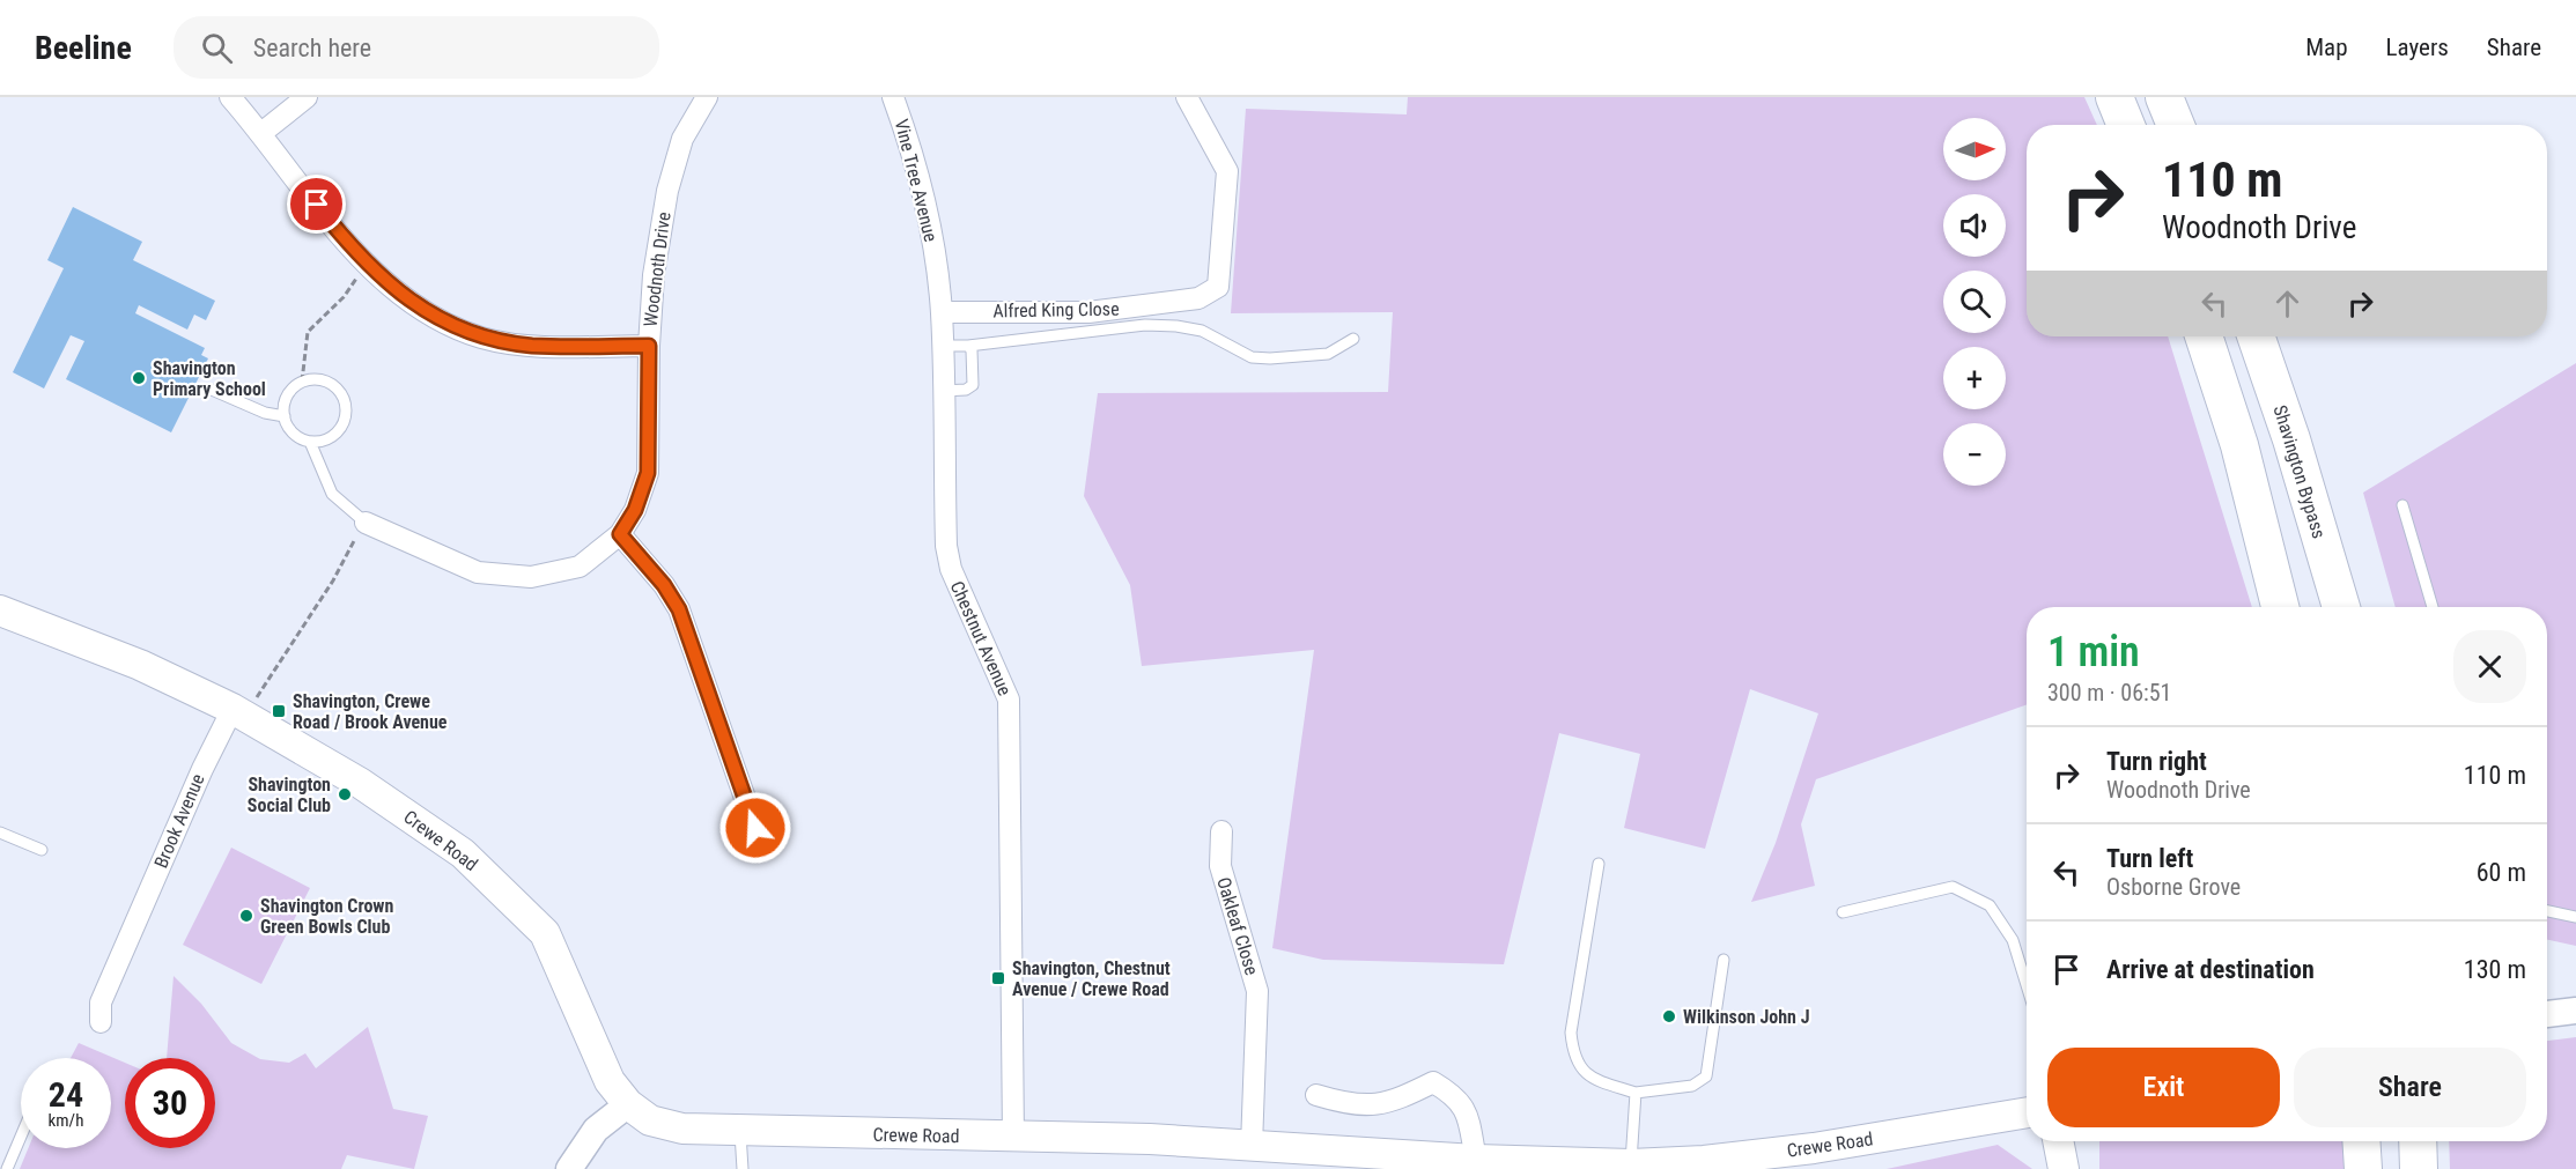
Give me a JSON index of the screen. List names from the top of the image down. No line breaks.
{"streets":{"highway":["Shavington Bypass"],"main road":["Crewe Road"],"street":["Vine Tree Avenue","Woodnoth Drive","Alfred King Close","Chestnut Avenue","Brook Avenue","Oakleaf Close"]},"crossings":[["Vine Tree Avenue","Chestnut Avenue"],["Alfred King Close","Chestnut Avenue"],["Chestnut Avenue","Crewe Road"],["Brook Avenue","Crewe Road"],["Crewe Road","Oakleaf Close"]],"places":{"other":["Shavington Primary School","Shavington Social Club","Shavington Crown Green Bowls Club","Wilkinson John J"],"transit":["Shavington, Crewe Road / Brook Avenue","Shavington, Chestnut Avenue / Crewe Road"]},"north":"right","page":{"header":"Beeline","search":"Search here","nav":["Map","Layers","Share"],"map_buttons":["+","−"],"turn":["110 m","Woodnoth Drive"],"heading":["1 min","300 m · 06:51"],"list":[{"name":"Turn right","note":"Woodnoth Drive","value":"110 m"},{"name":"Turn left","note":"Osborne Grove","value":"60 m"},{"name":"Arrive at destination","value":"130 m"}],"buttons":["Exit","Share"],"speed":"24 km/h","limit":"30"}}
